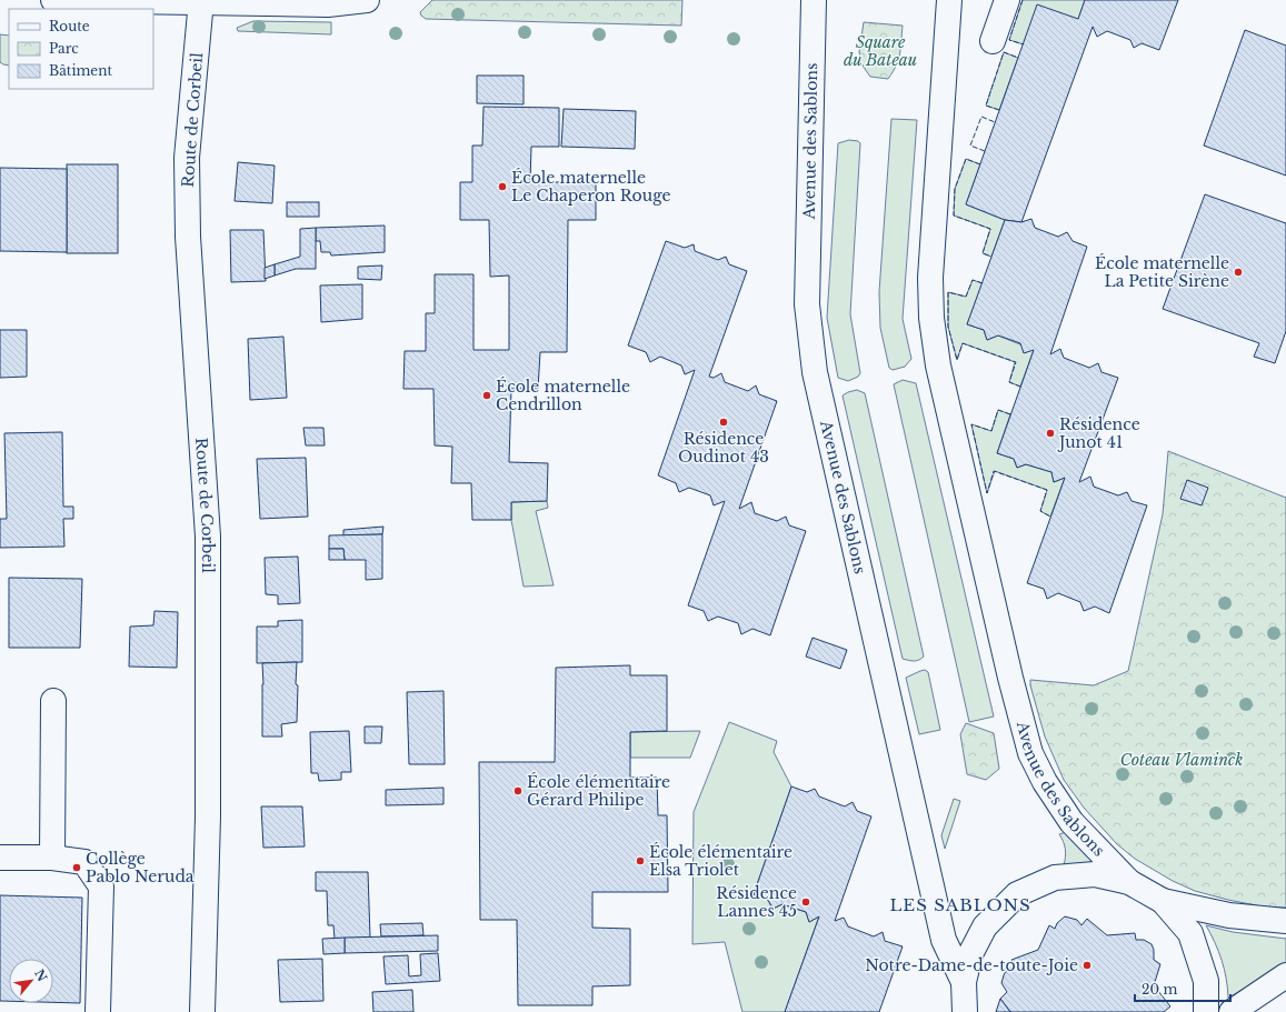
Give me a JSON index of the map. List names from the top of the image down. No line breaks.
{"streets":{"street":["Route de Corbeil","Avenue des Sablons"]},"districts":["LES SABLONS"],"parks":["Square du Bateau","Coteau Vlaminck"],"places":["École maternelle Le Chaperon Rouge","École maternelle La Petite Sirène","École maternelle Cendrillon","Résidence Oudinot 43","Résidence Junot 41","École élémentaire Gérard Philipe","École élémentaire Elsa Triolet","Collège Pablo Neruda","Résidence Lannes 45","Notre-Dame-de-toute-Joie"],"legend":["Route","Parc","Bâtiment"],"scale_bar":"20 m","north":"top right"}
